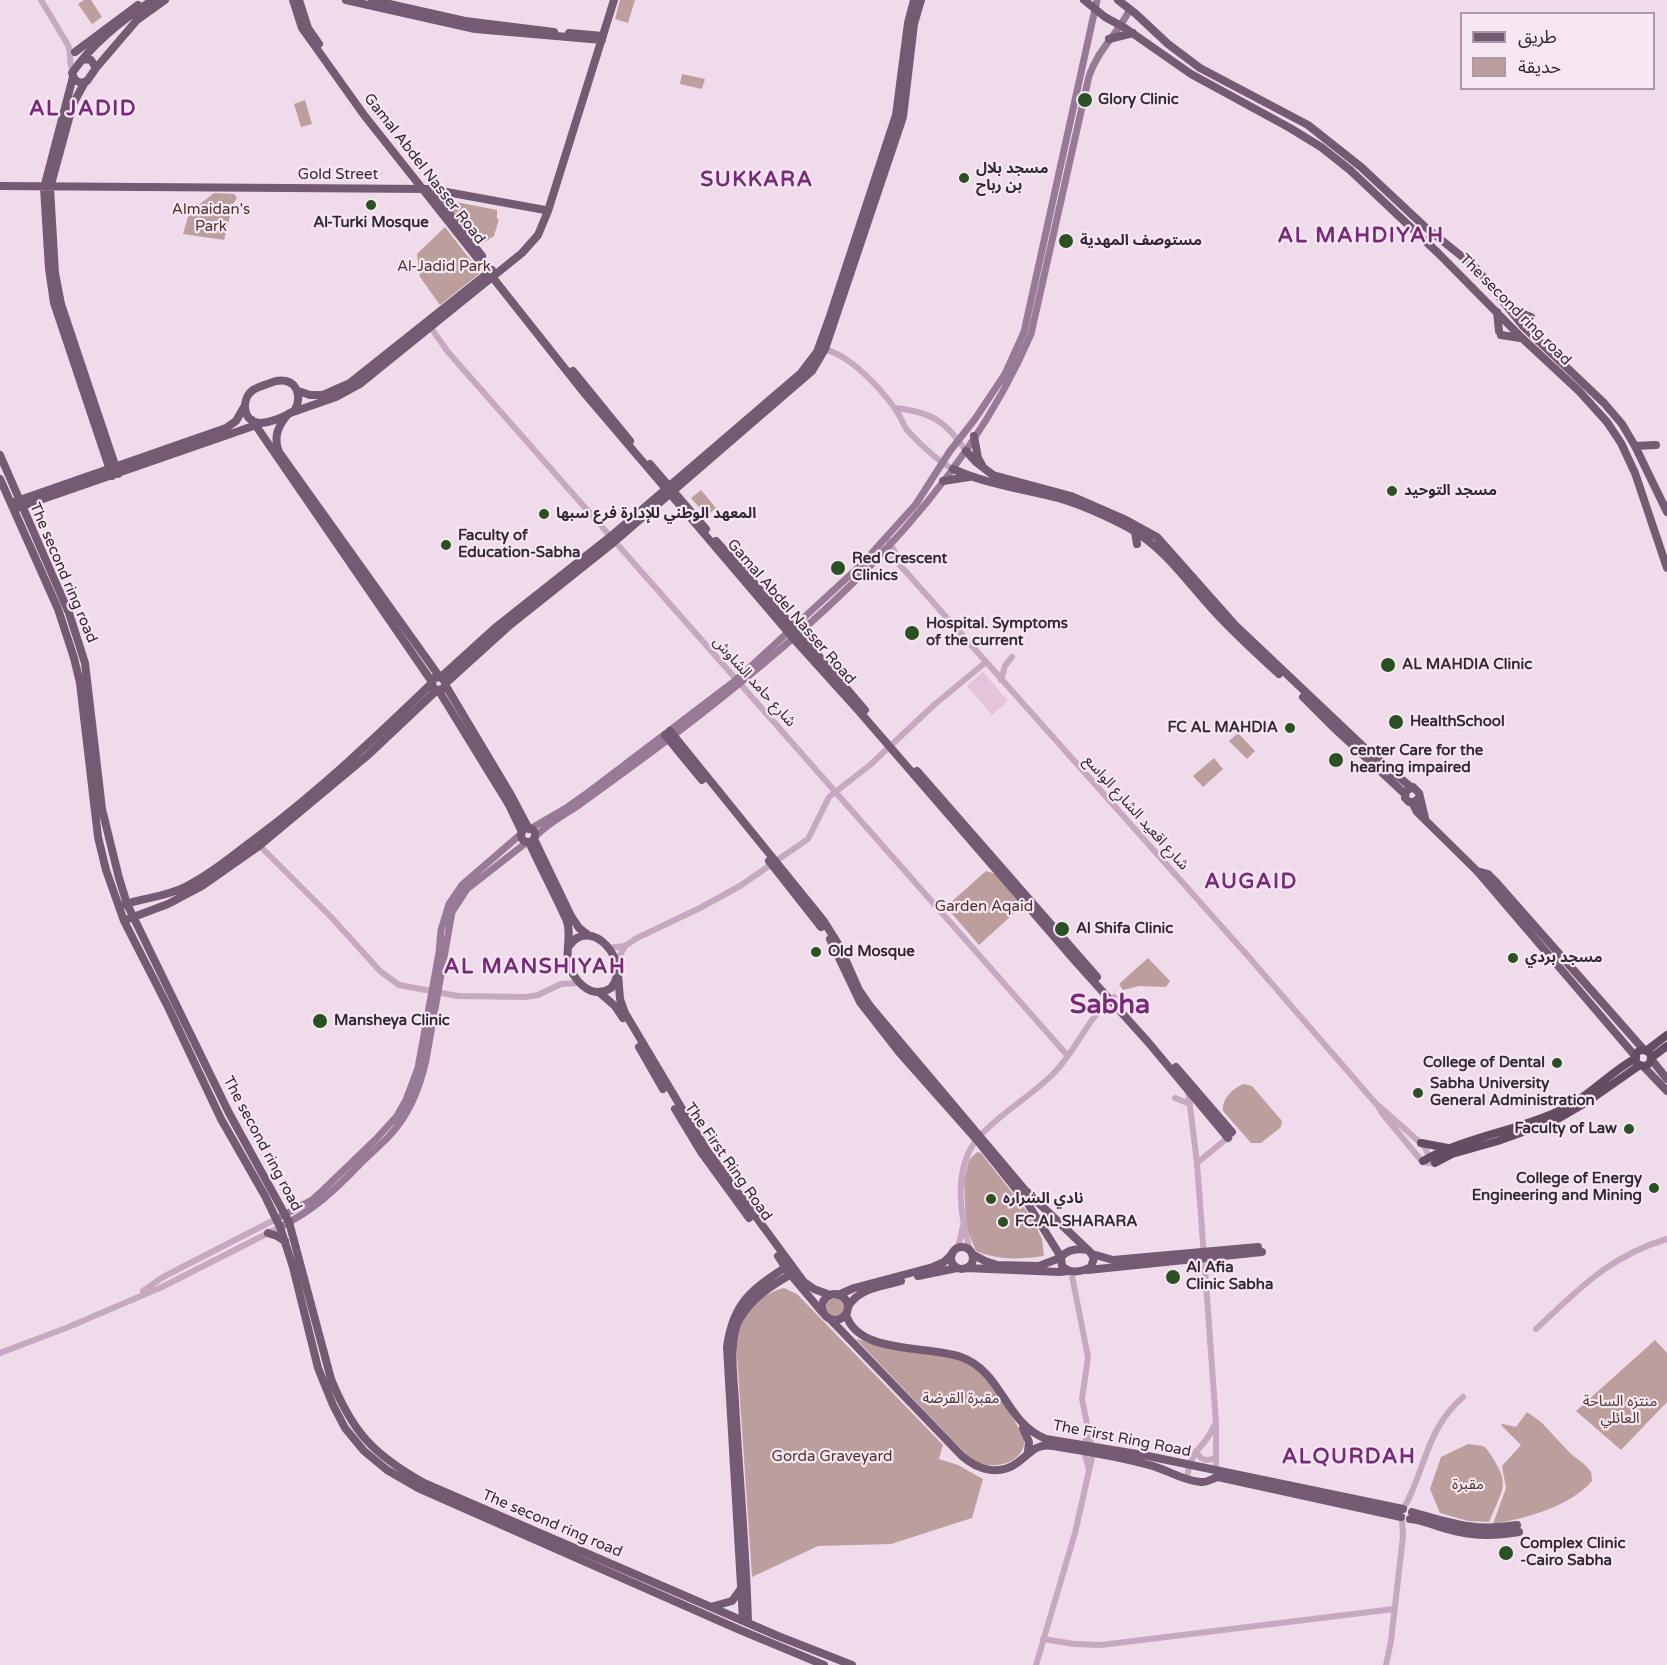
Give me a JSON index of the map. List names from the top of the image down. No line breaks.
{"streets":{"main road":["Gamal Abdel Nasser Road","Gold Street","The second ring road","The First Ring Road"],"street":["شارع حامد الشاوش","شارع اقعيد الشارع الواسع"]},"crossings":[["Gamal Abdel Nasser Road","Gold Street"]],"districts":["AL JADID","SUKKARA","AL MAHDIYAH","AUGAID","AL MANSHIYAH","Sabha","ALQURDAH"],"parks":["Almaidan's Park","Al-Jadid Park","Garden Aqaid","مقبرة القرضة","منتزه الساحة العائلي","Gorda Graveyard","مقبرة"],"places":["Glory Clinic","مسجد بلال بن رباح","Al-Turki Mosque","مستوصف المهدية","مسجد التوحيد","المعهد الوطني للإدارة فرع سبها","Faculty of Education-Sabha","Red Crescent Clinics","Hospital. Symptoms of the current","AL MAHDIA Clinic","HealthSchool","FC AL MAHDIA","center Care for the hearing impaired","Al Shifa Clinic","Old Mosque","مسجد بردي","Mansheya Clinic","College of Dental","Sabha University General Administration","Faculty of Law","College of Energy Engineering and Mining","نادي الشراره","FC.AL SHARARA","Al Afia Clinic Sabha","Complex Clinic -Cairo Sabha"],"legend":["طريق","حديقة"]}
